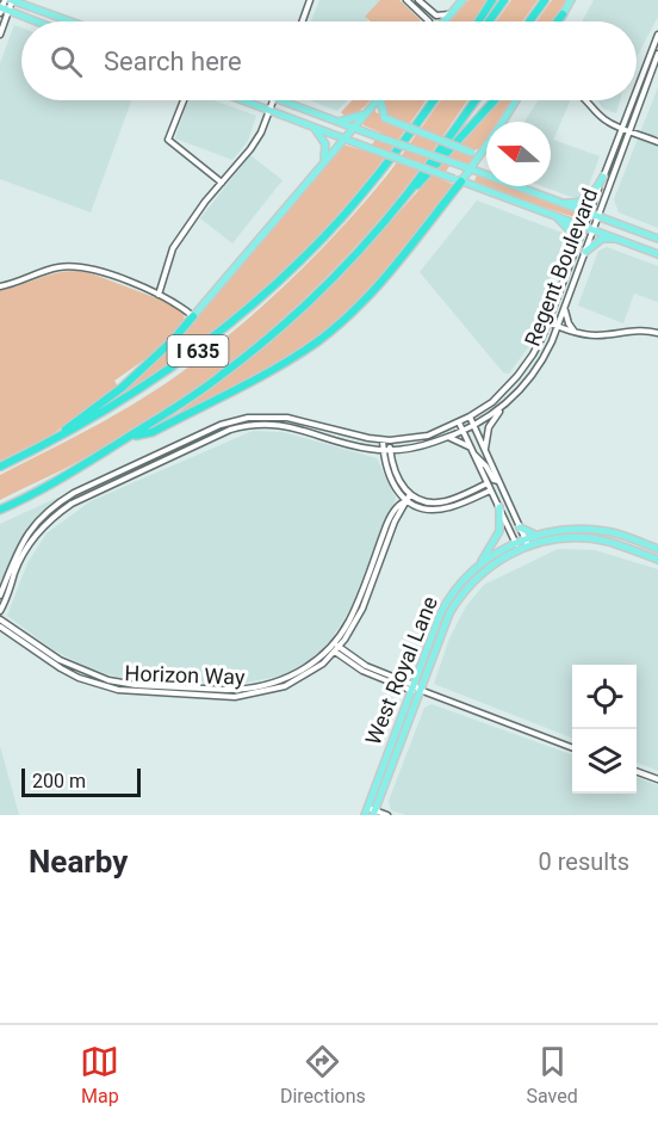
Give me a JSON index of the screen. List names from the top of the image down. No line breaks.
{"streets":{"highway":["I 635"],"main road":["West Royal Lane"],"street":["Regent Boulevard","Horizon Way"]},"scale_bar":"200 m","north":"left","page":{"search":"Search here","scale":"200 m","heading":["Nearby","0 results"],"nav":["Map","Directions","Saved"]}}
